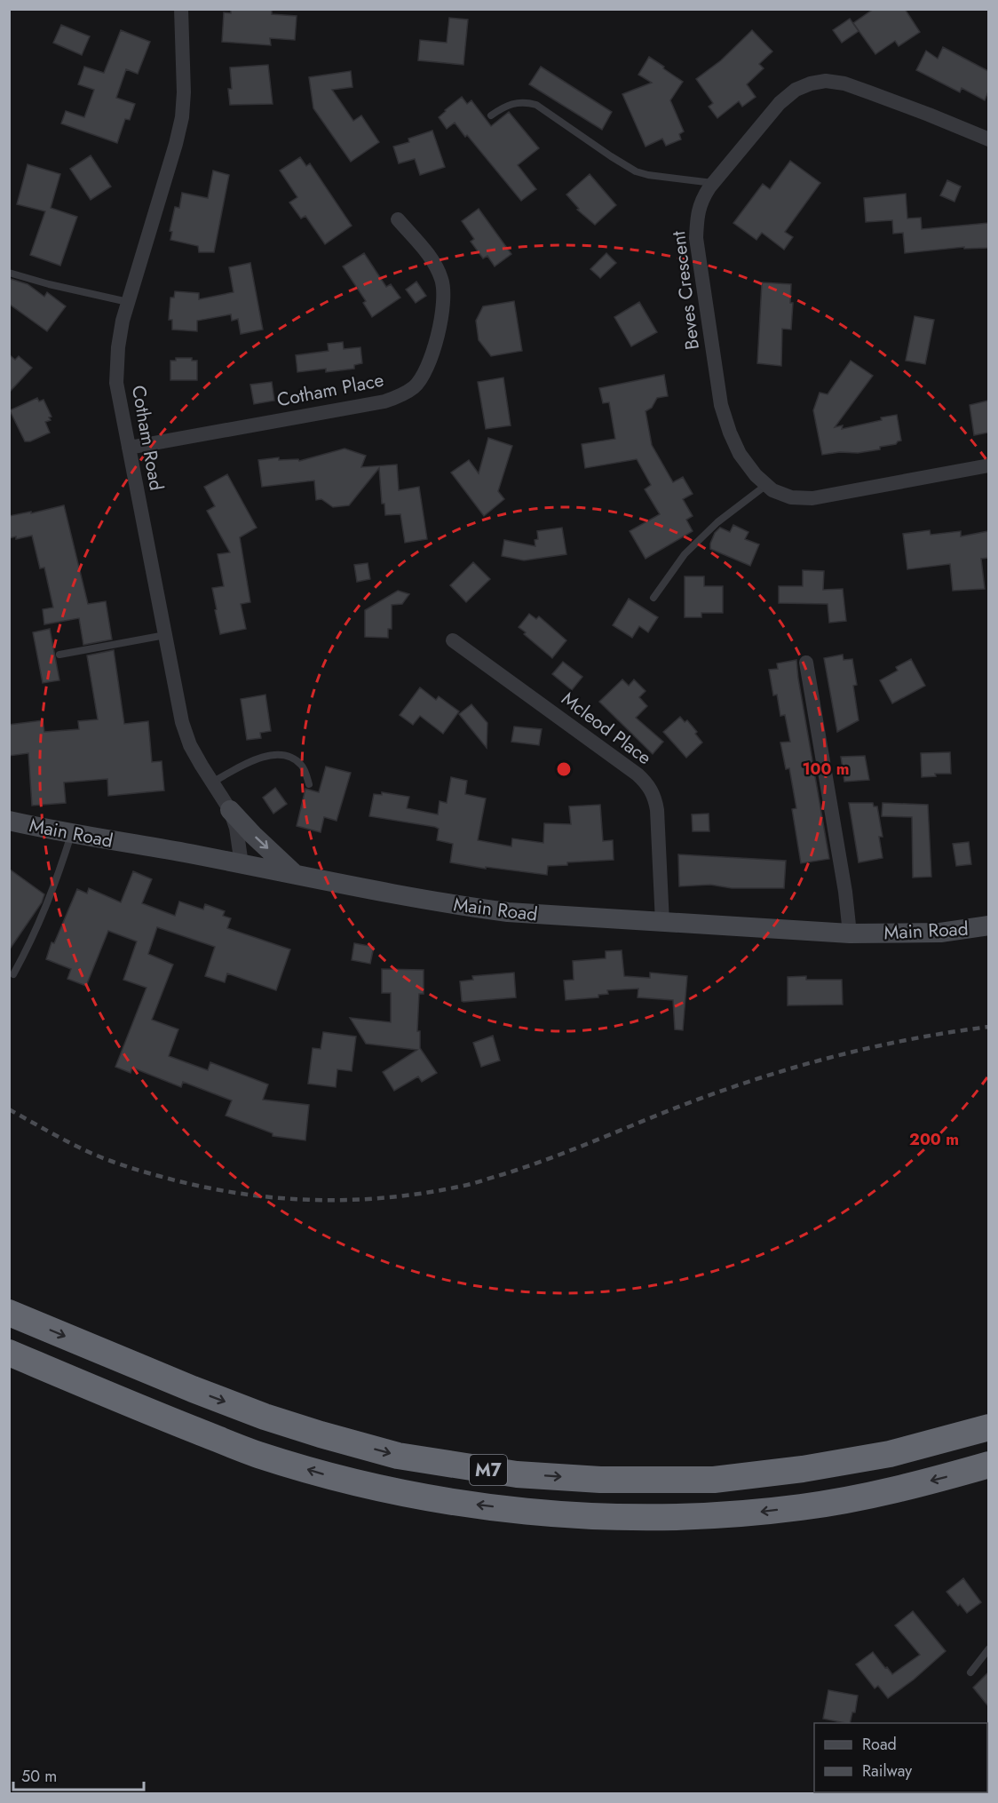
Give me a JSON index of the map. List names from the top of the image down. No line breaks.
{"streets":{"highway":["M7"],"main road":["Main Road"],"street":["Beves Crescent","Cotham Place","Cotham Road","Mcleod Place"]},"crossings":[["Cotham Place","Cotham Road"],["Cotham Road","Main Road"],["Mcleod Place","Main Road"]],"legend":["Road","Railway"],"scale_bar":"50 m","rings":["100 m","200 m"]}
